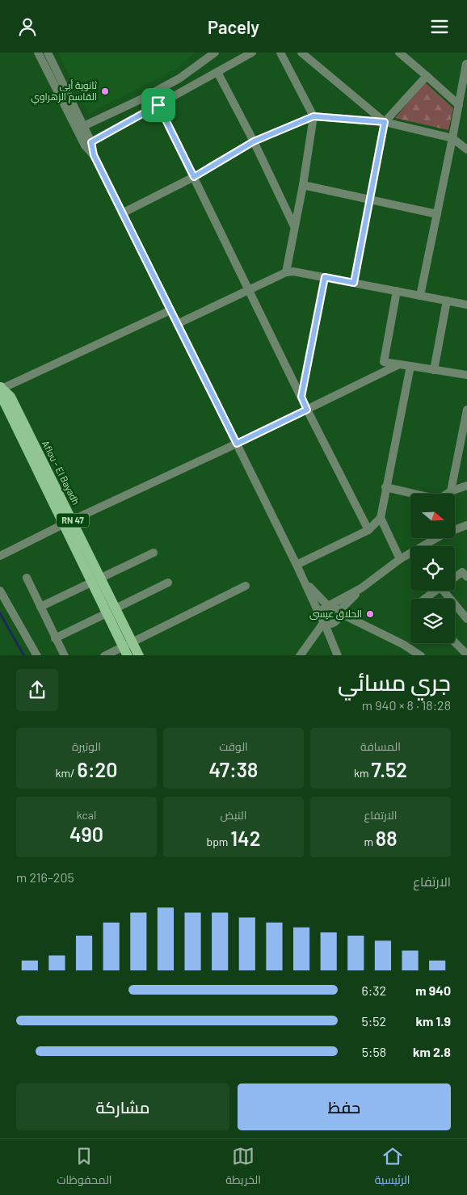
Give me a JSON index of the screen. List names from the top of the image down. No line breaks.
{"streets":{"main road":["Aflou - El Bayadh","RN 47"]},"places":["ثانوية أبي القاسم الزهراوي","الحلاق عيسى"],"north":"right","page":{"header":"Pacely","heading":["جري مسائي","18:28 · 8 × 940 m"],"stats":[["المسافة","7.52 km"],["الوقت","47:38"],["الوتيرة","6:20 /km"],["الارتفاع","88 m"],["النبض","142 bpm"],["kcal","490"]],"chart":["الارتفاع","205–216 m"],"list":[{"name":"940 m","note":"6:32"},{"name":"1.9 km","note":"5:52"},{"name":"2.8 km","note":"5:58"}],"buttons":["حفظ","مشاركة"],"tabs":["الرئيسية","الخريطة","المحفوظات"]}}
